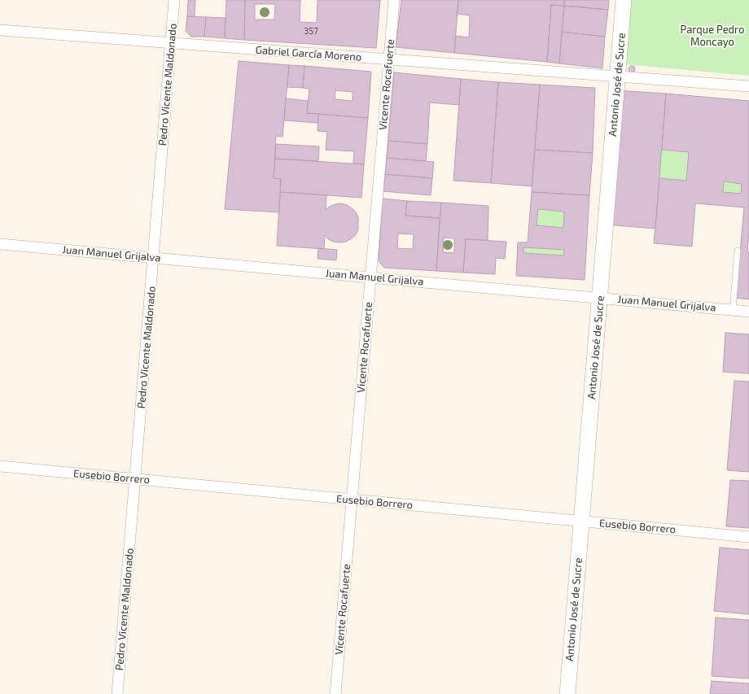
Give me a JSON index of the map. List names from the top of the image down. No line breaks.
{"streets":{"street":["Gabriel García Moreno","Pedro Vicente Maldonado","Vicente Rocafuerte","Antonio José de Sucre","Juan Manuel Grijalva","Eusebio Borrero"]},"crossings":[["Gabriel García Moreno","Pedro Vicente Maldonado"],["Gabriel García Moreno","Vicente Rocafuerte"],["Gabriel García Moreno","Antonio José de Sucre"],["Pedro Vicente Maldonado","Juan Manuel Grijalva"],["Pedro Vicente Maldonado","Eusebio Borrero"],["Vicente Rocafuerte","Juan Manuel Grijalva"],["Vicente Rocafuerte","Eusebio Borrero"],["Antonio José de Sucre","Juan Manuel Grijalva"],["Antonio José de Sucre","Eusebio Borrero"]],"parks":["Parque Pedro Moncayo"],"house_numbers":["357"]}
